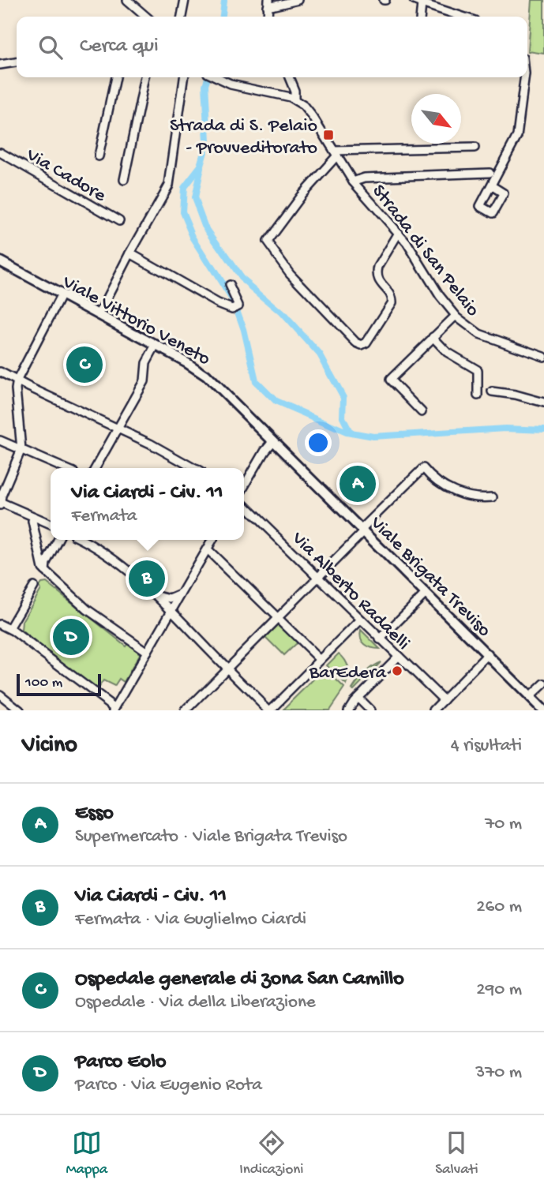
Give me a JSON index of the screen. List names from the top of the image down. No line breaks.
{"streets":{"main road":["Viale Vittorio Veneto","Viale Brigata Treviso"],"street":["Via Cadore","Strada di San Pelaio","Via Alberto Radaelli"]},"crossings":[["Viale Vittorio Veneto","Viale Brigata Treviso"]],"places":{"transit":["Strada di S. Pelaio - Provveditorato"],"other":["BarEdera"]},"scale_bar":"100 m","north":"bottom right","page":{"search":"Cerca qui","pins":["C","A","B","D"],"popup":["Via Ciardi - Civ. 11","Fermata"],"scale":"100 m","heading":["Vicino","4 risultati"],"list":[{"mark":"A","name":"Esso","note":"Supermercato · Viale Brigata Treviso","value":"70 m"},{"mark":"B","name":"Via Ciardi - Civ. 11","note":"Fermata · Via Guglielmo Ciardi","value":"260 m"},{"mark":"C","name":"Ospedale generale di zona San Camillo","note":"Ospedale · Via della Liberazione","value":"290 m"},{"mark":"D","name":"Parco Eolo","note":"Parco · Via Eugenio Rota","value":"370 m"}],"nav":["Mappa","Indicazioni","Salvati"]}}
